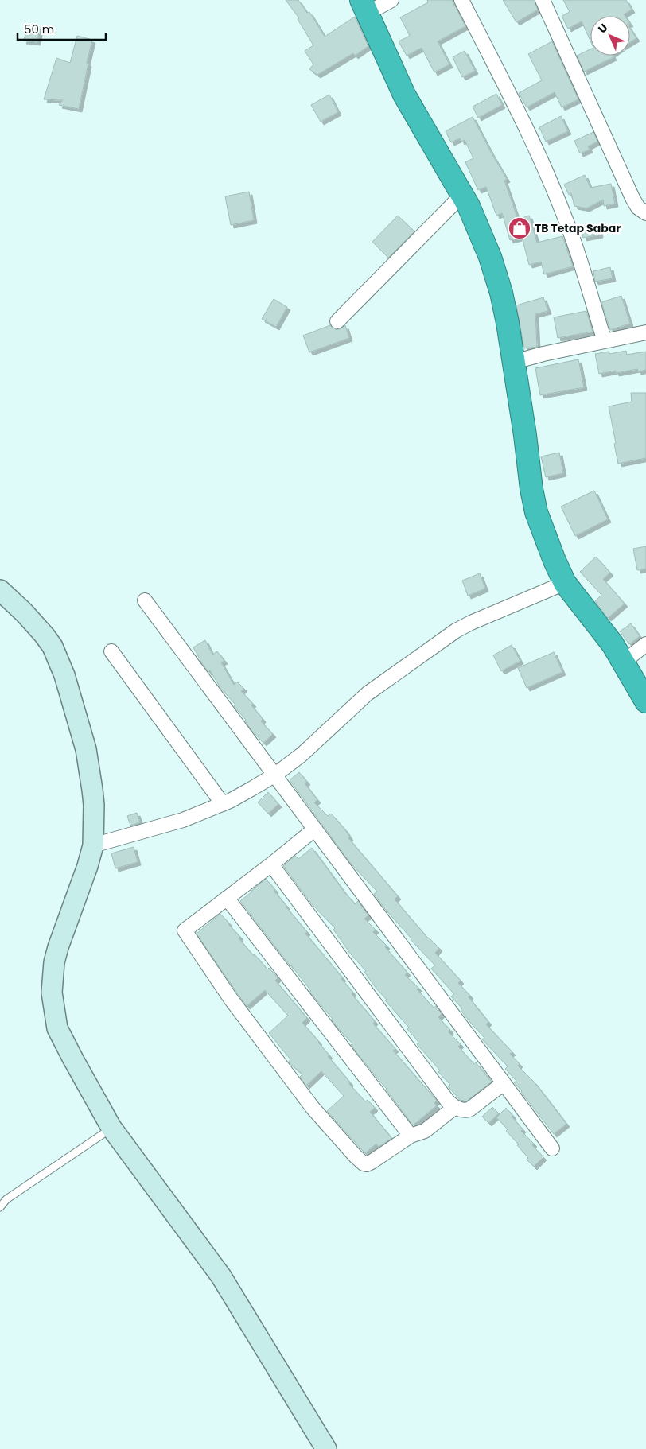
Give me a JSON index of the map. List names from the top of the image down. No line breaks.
{"places":{"shop":["TB Tetap Sabar"]},"scale_bar":"50 m","north":"top left"}
